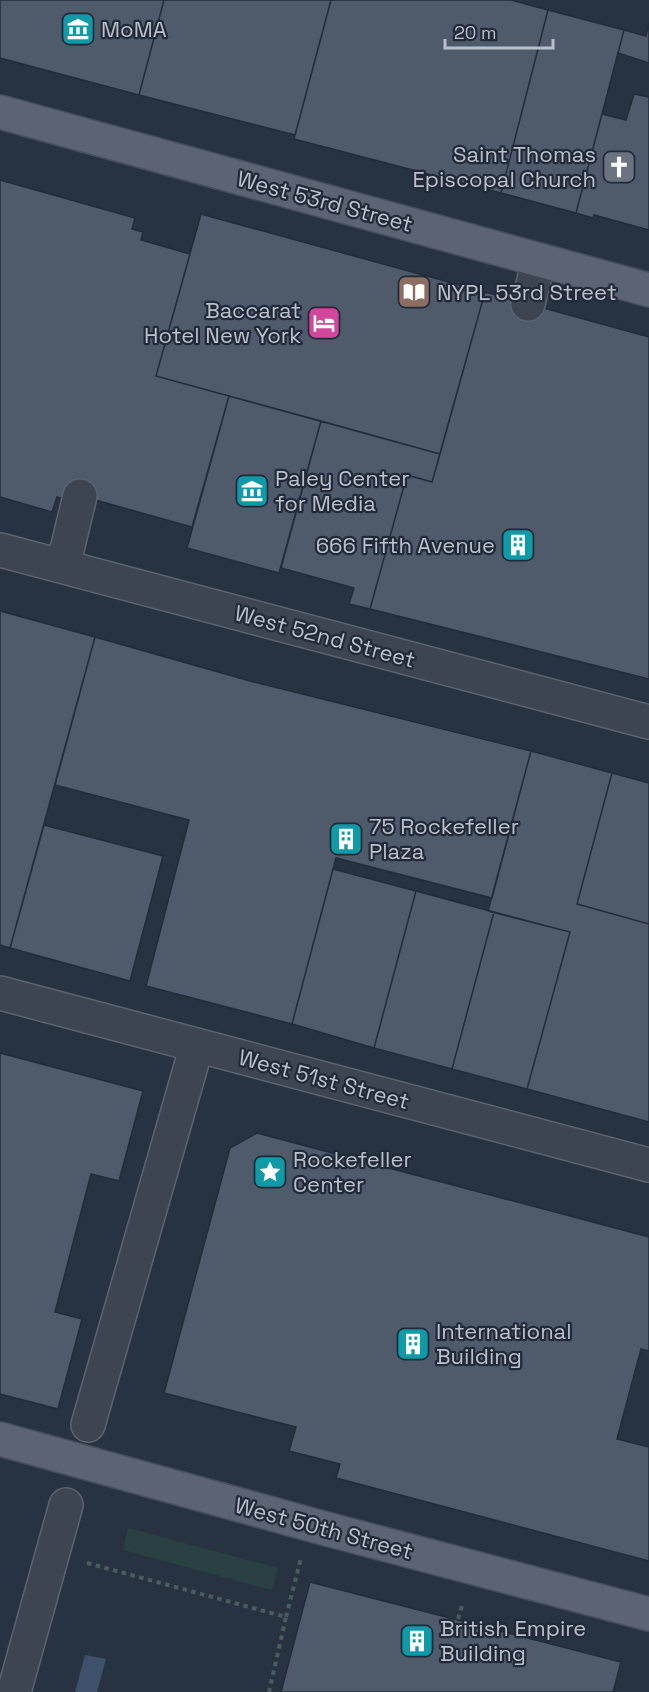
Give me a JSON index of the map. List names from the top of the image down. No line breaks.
{"streets":{"main road":["West 53rd Street","West 50th Street"],"street":["West 52nd Street","West 51st Street"]},"places":{"museum":["MoMA","Paley Center for Media"],"church":["Saint Thomas Episcopal Church"],"library":["NYPL 53rd Street"],"hotel":["Baccarat Hotel New York"],"building":["666 Fifth Avenue","75 Rockefeller Plaza","International Building","British Empire Building"],"place":["Rockefeller Center"]},"scale_bar":"20 m"}
